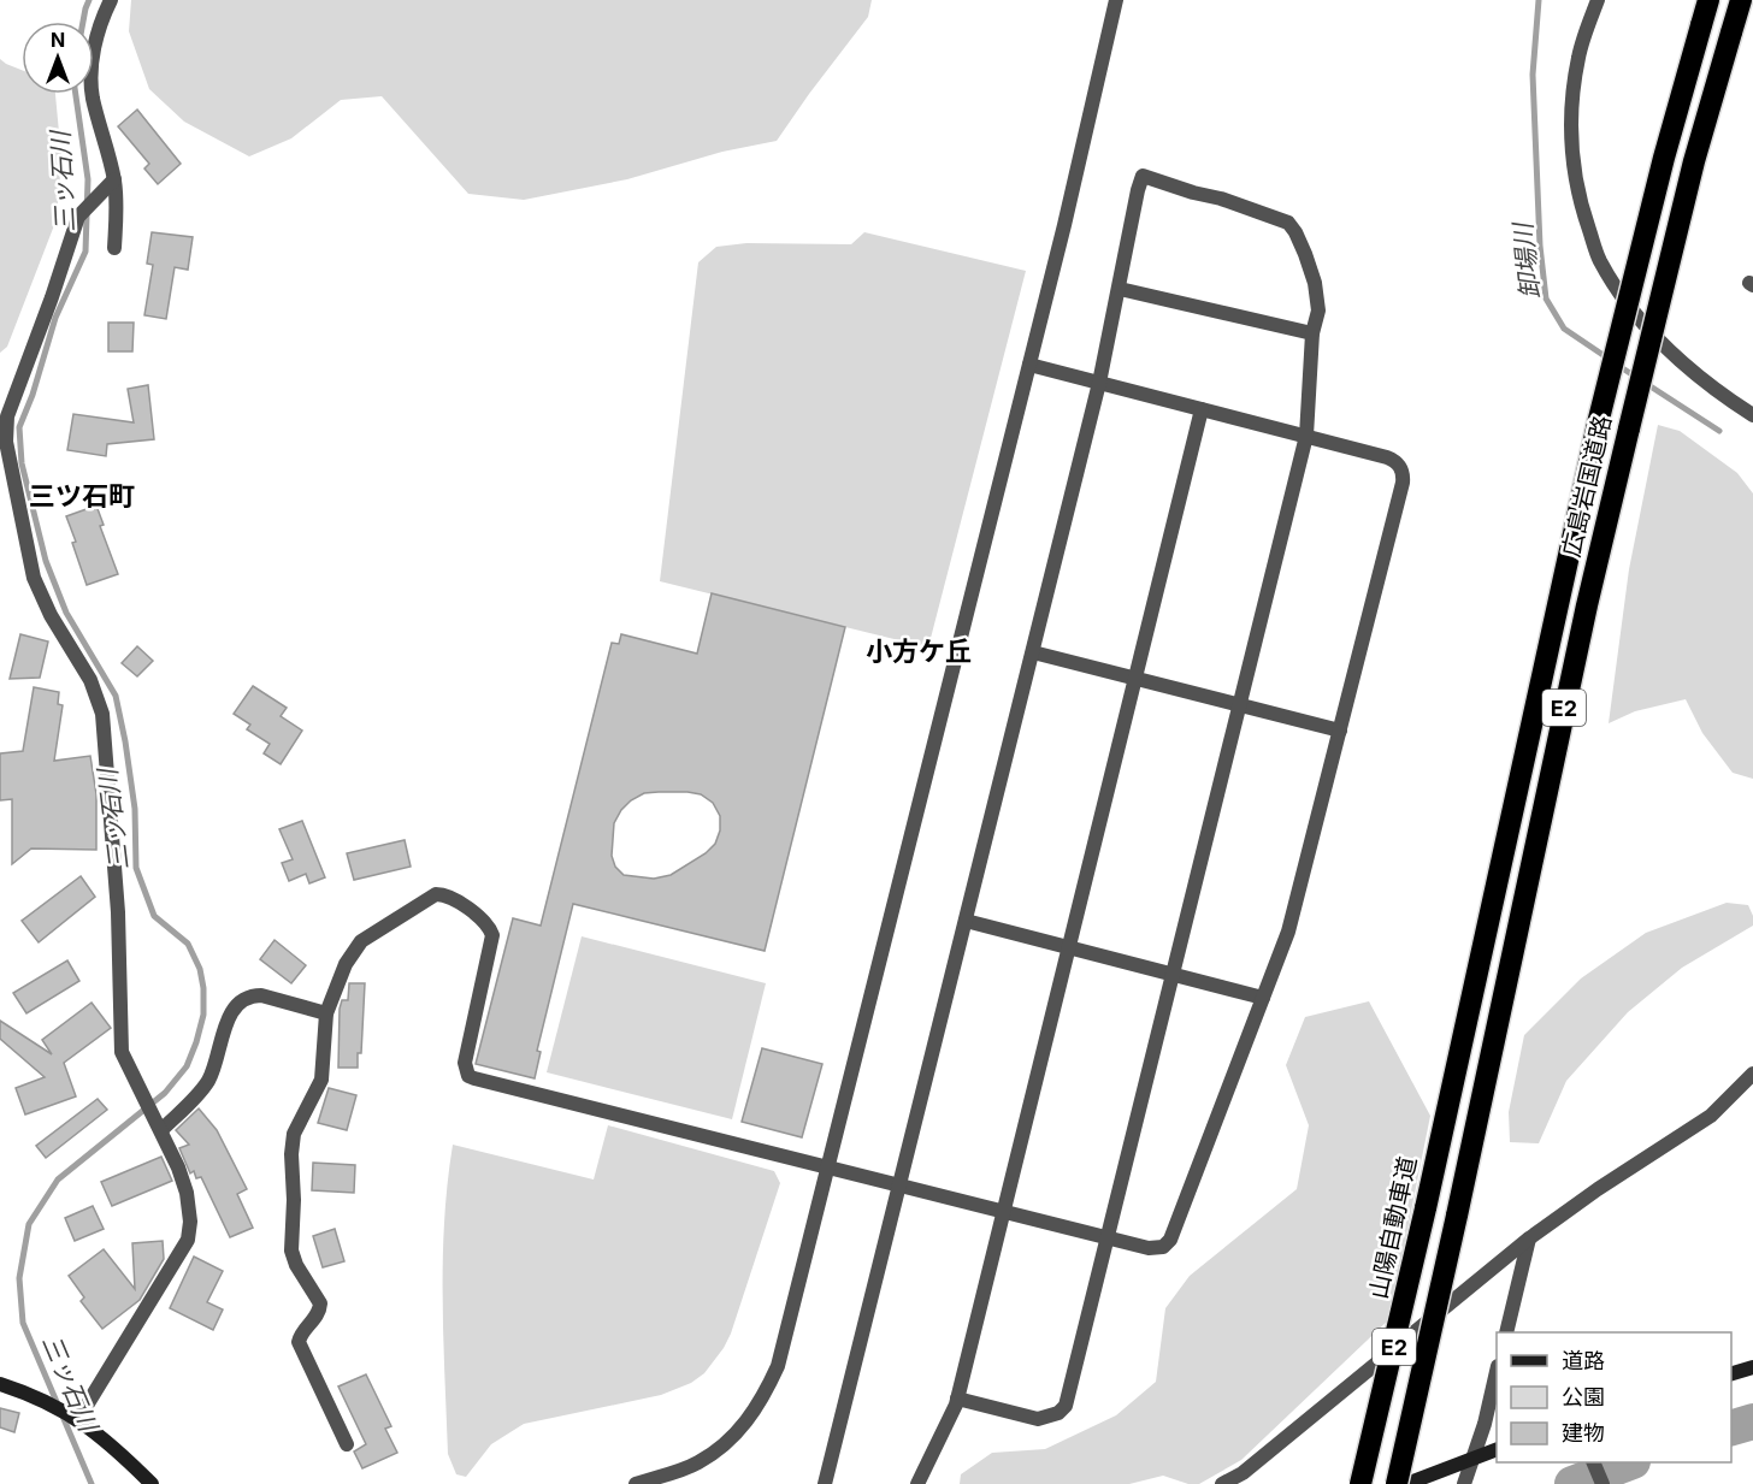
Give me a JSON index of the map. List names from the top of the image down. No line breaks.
{"streets":{"highway":["広島岩国道路","E2","山陽自動車道"]},"crossings":[["広島岩国道路","山陽自動車道"]],"districts":["三ツ石町","小方ケ丘"],"water":["三ッ石川","卸場川"],"legend":["道路","公園","建物"],"north":"top"}
